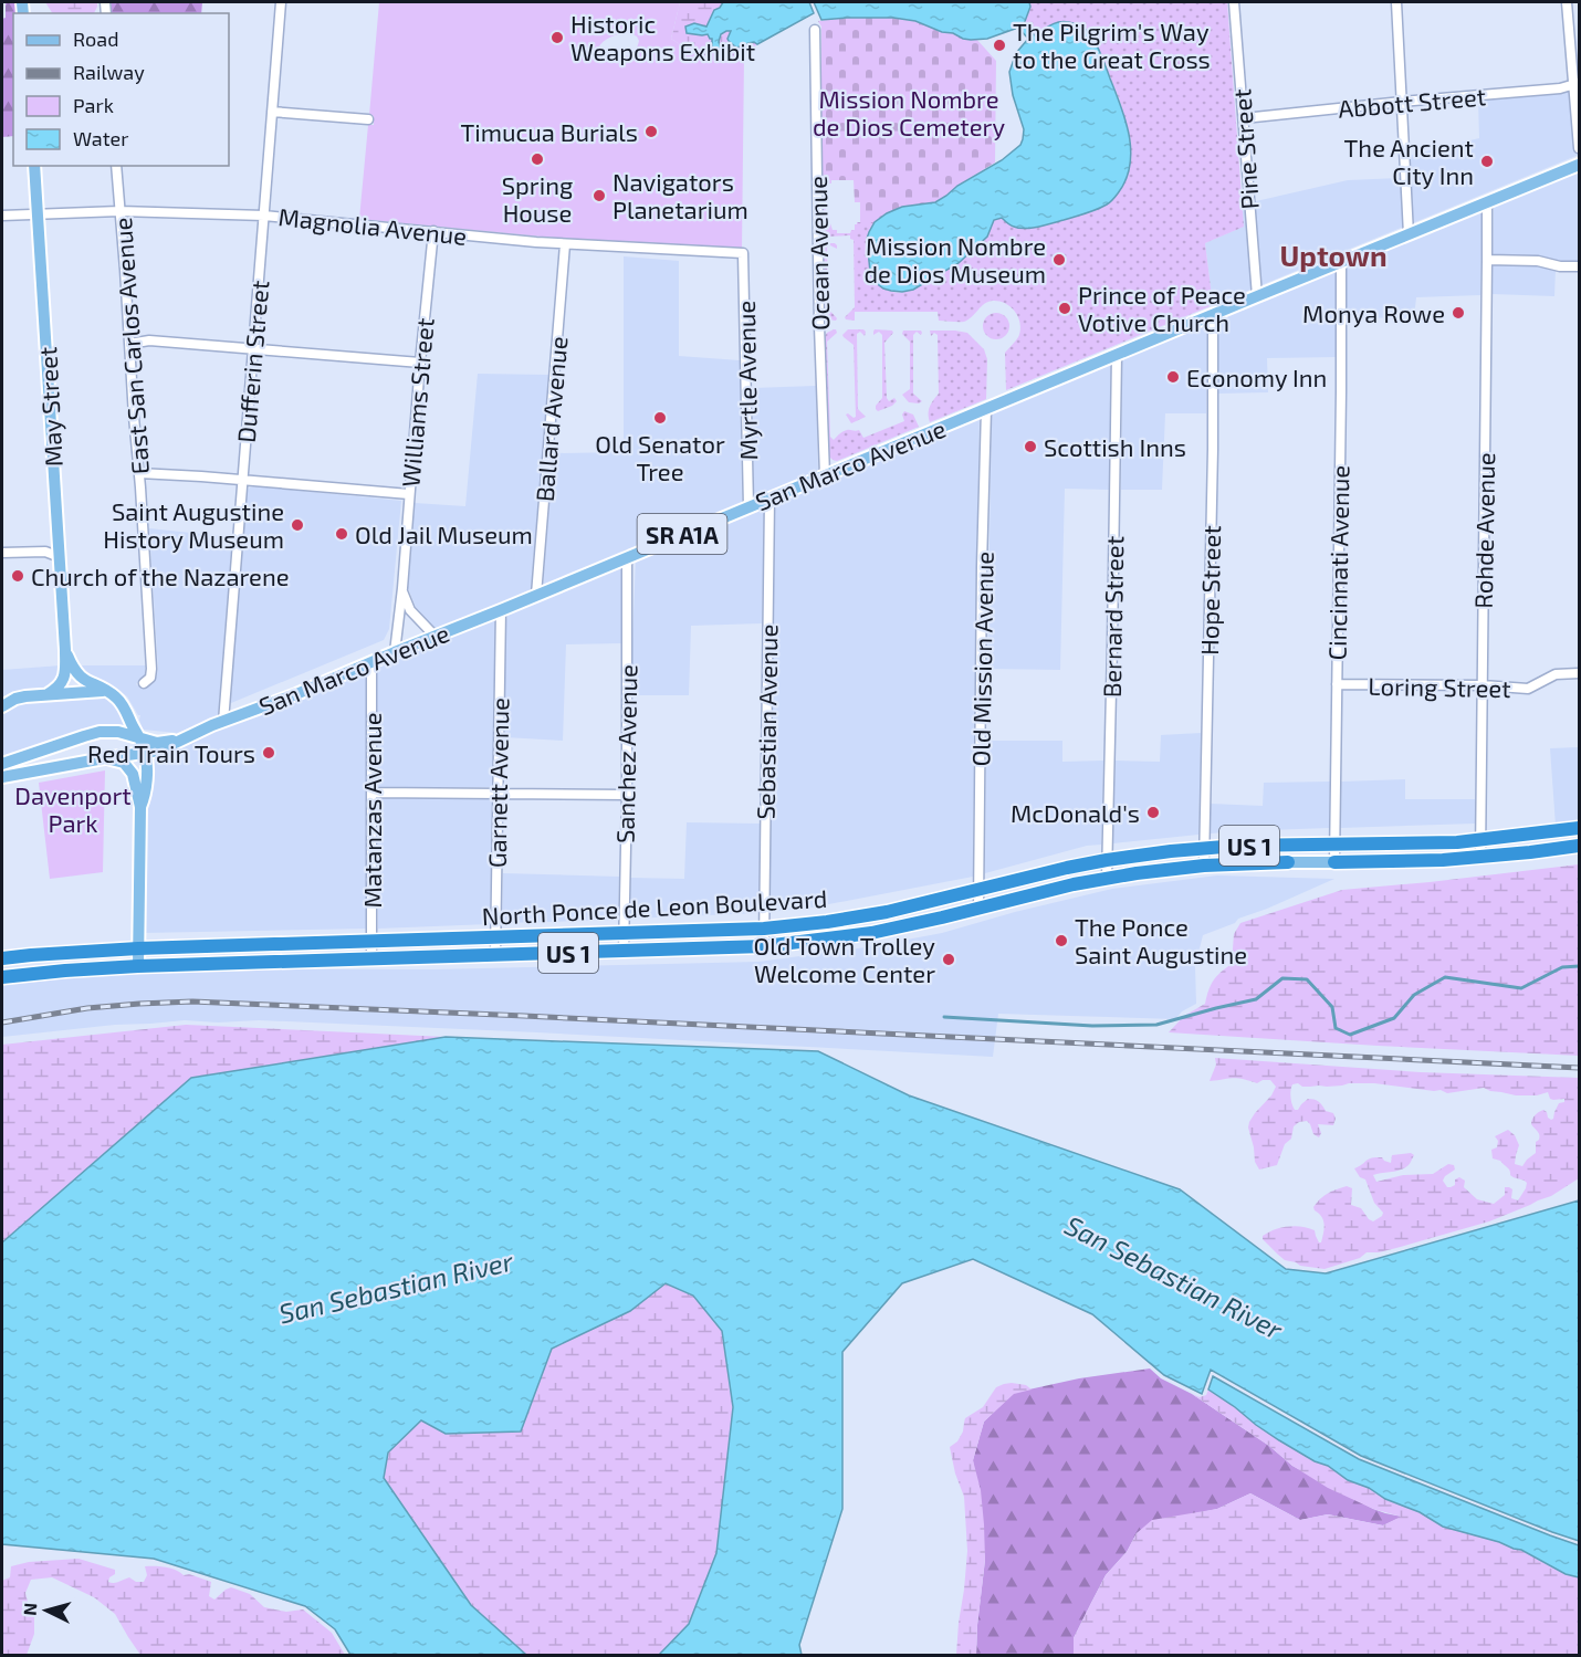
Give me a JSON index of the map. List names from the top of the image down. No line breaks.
{"streets":{"highway":["US 1","North Ponce de Leon Boulevard"],"main road":["May Street","San Marco Avenue","SR A1A"],"street":["Abbott Street","Pine Street","Magnolia Avenue","Ocean Avenue","East San Carlos Avenue","Dufferin Street","Myrtle Avenue","Williams Street","Ballard Avenue","Rohde Avenue","Cincinnati Avenue","Hope Street","Bernard Street","Old Mission Avenue","Loring Street","Sebastian Avenue","Sanchez Avenue","Garnett Avenue","Matanzas Avenue"]},"crossings":[["Abbott Street","Pine Street"],["Pine Street","San Marco Avenue"],["Magnolia Avenue","East San Carlos Avenue"],["Magnolia Avenue","Dufferin Street"],["Magnolia Avenue","Myrtle Avenue"],["Magnolia Avenue","Williams Street"],["Magnolia Avenue","May Street"],["Magnolia Avenue","Ballard Avenue"],["Ocean Avenue","San Marco Avenue"],["Dufferin Street","San Marco Avenue"],["Myrtle Avenue","San Marco Avenue"],["Williams Street","San Marco Avenue"],["May Street","San Marco Avenue"],["Ballard Avenue","San Marco Avenue"],["San Marco Avenue","Rohde Avenue"],["San Marco Avenue","Cincinnati Avenue"],["San Marco Avenue","Hope Street"],["San Marco Avenue","Bernard Street"],["San Marco Avenue","Old Mission Avenue"],["San Marco Avenue","Sebastian Avenue"],["San Marco Avenue","Sanchez Avenue"],["San Marco Avenue","Garnett Avenue"],["San Marco Avenue","Matanzas Avenue"],["Rohde Avenue","Loring Street"],["Rohde Avenue","North Ponce de Leon Boulevard"],["Cincinnati Avenue","Loring Street"],["Cincinnati Avenue","North Ponce de Leon Boulevard"],["Hope Street","North Ponce de Leon Boulevard"],["Bernard Street","North Ponce de Leon Boulevard"],["Old Mission Avenue","North Ponce de Leon Boulevard"],["Sebastian Avenue","North Ponce de Leon Boulevard"],["Sanchez Avenue","North Ponce de Leon Boulevard"],["Garnett Avenue","North Ponce de Leon Boulevard"],["Matanzas Avenue","North Ponce de Leon Boulevard"]],"districts":["Uptown"],"water":["San Sebastian River"],"parks":["Mission Nombre de Dios Cemetery","Davenport Park"],"places":["Historic Weapons Exhibit","The Pilgrim's Way to the Great Cross","Timucua Burials","Spring House","The Ancient City Inn","Navigators Planetarium","Mission Nombre de Dios Museum","Prince of Peace Votive Church","Monya Rowe","Economy Inn","Old Senator Tree","Scottish Inns","Saint Augustine History Museum","Old Jail Museum","Church of the Nazarene","Red Train Tours","McDonald's","The Ponce Saint Augustine","Old Town Trolley Welcome Center"],"legend":["Road","Railway","Park","Water"],"north":"left"}
